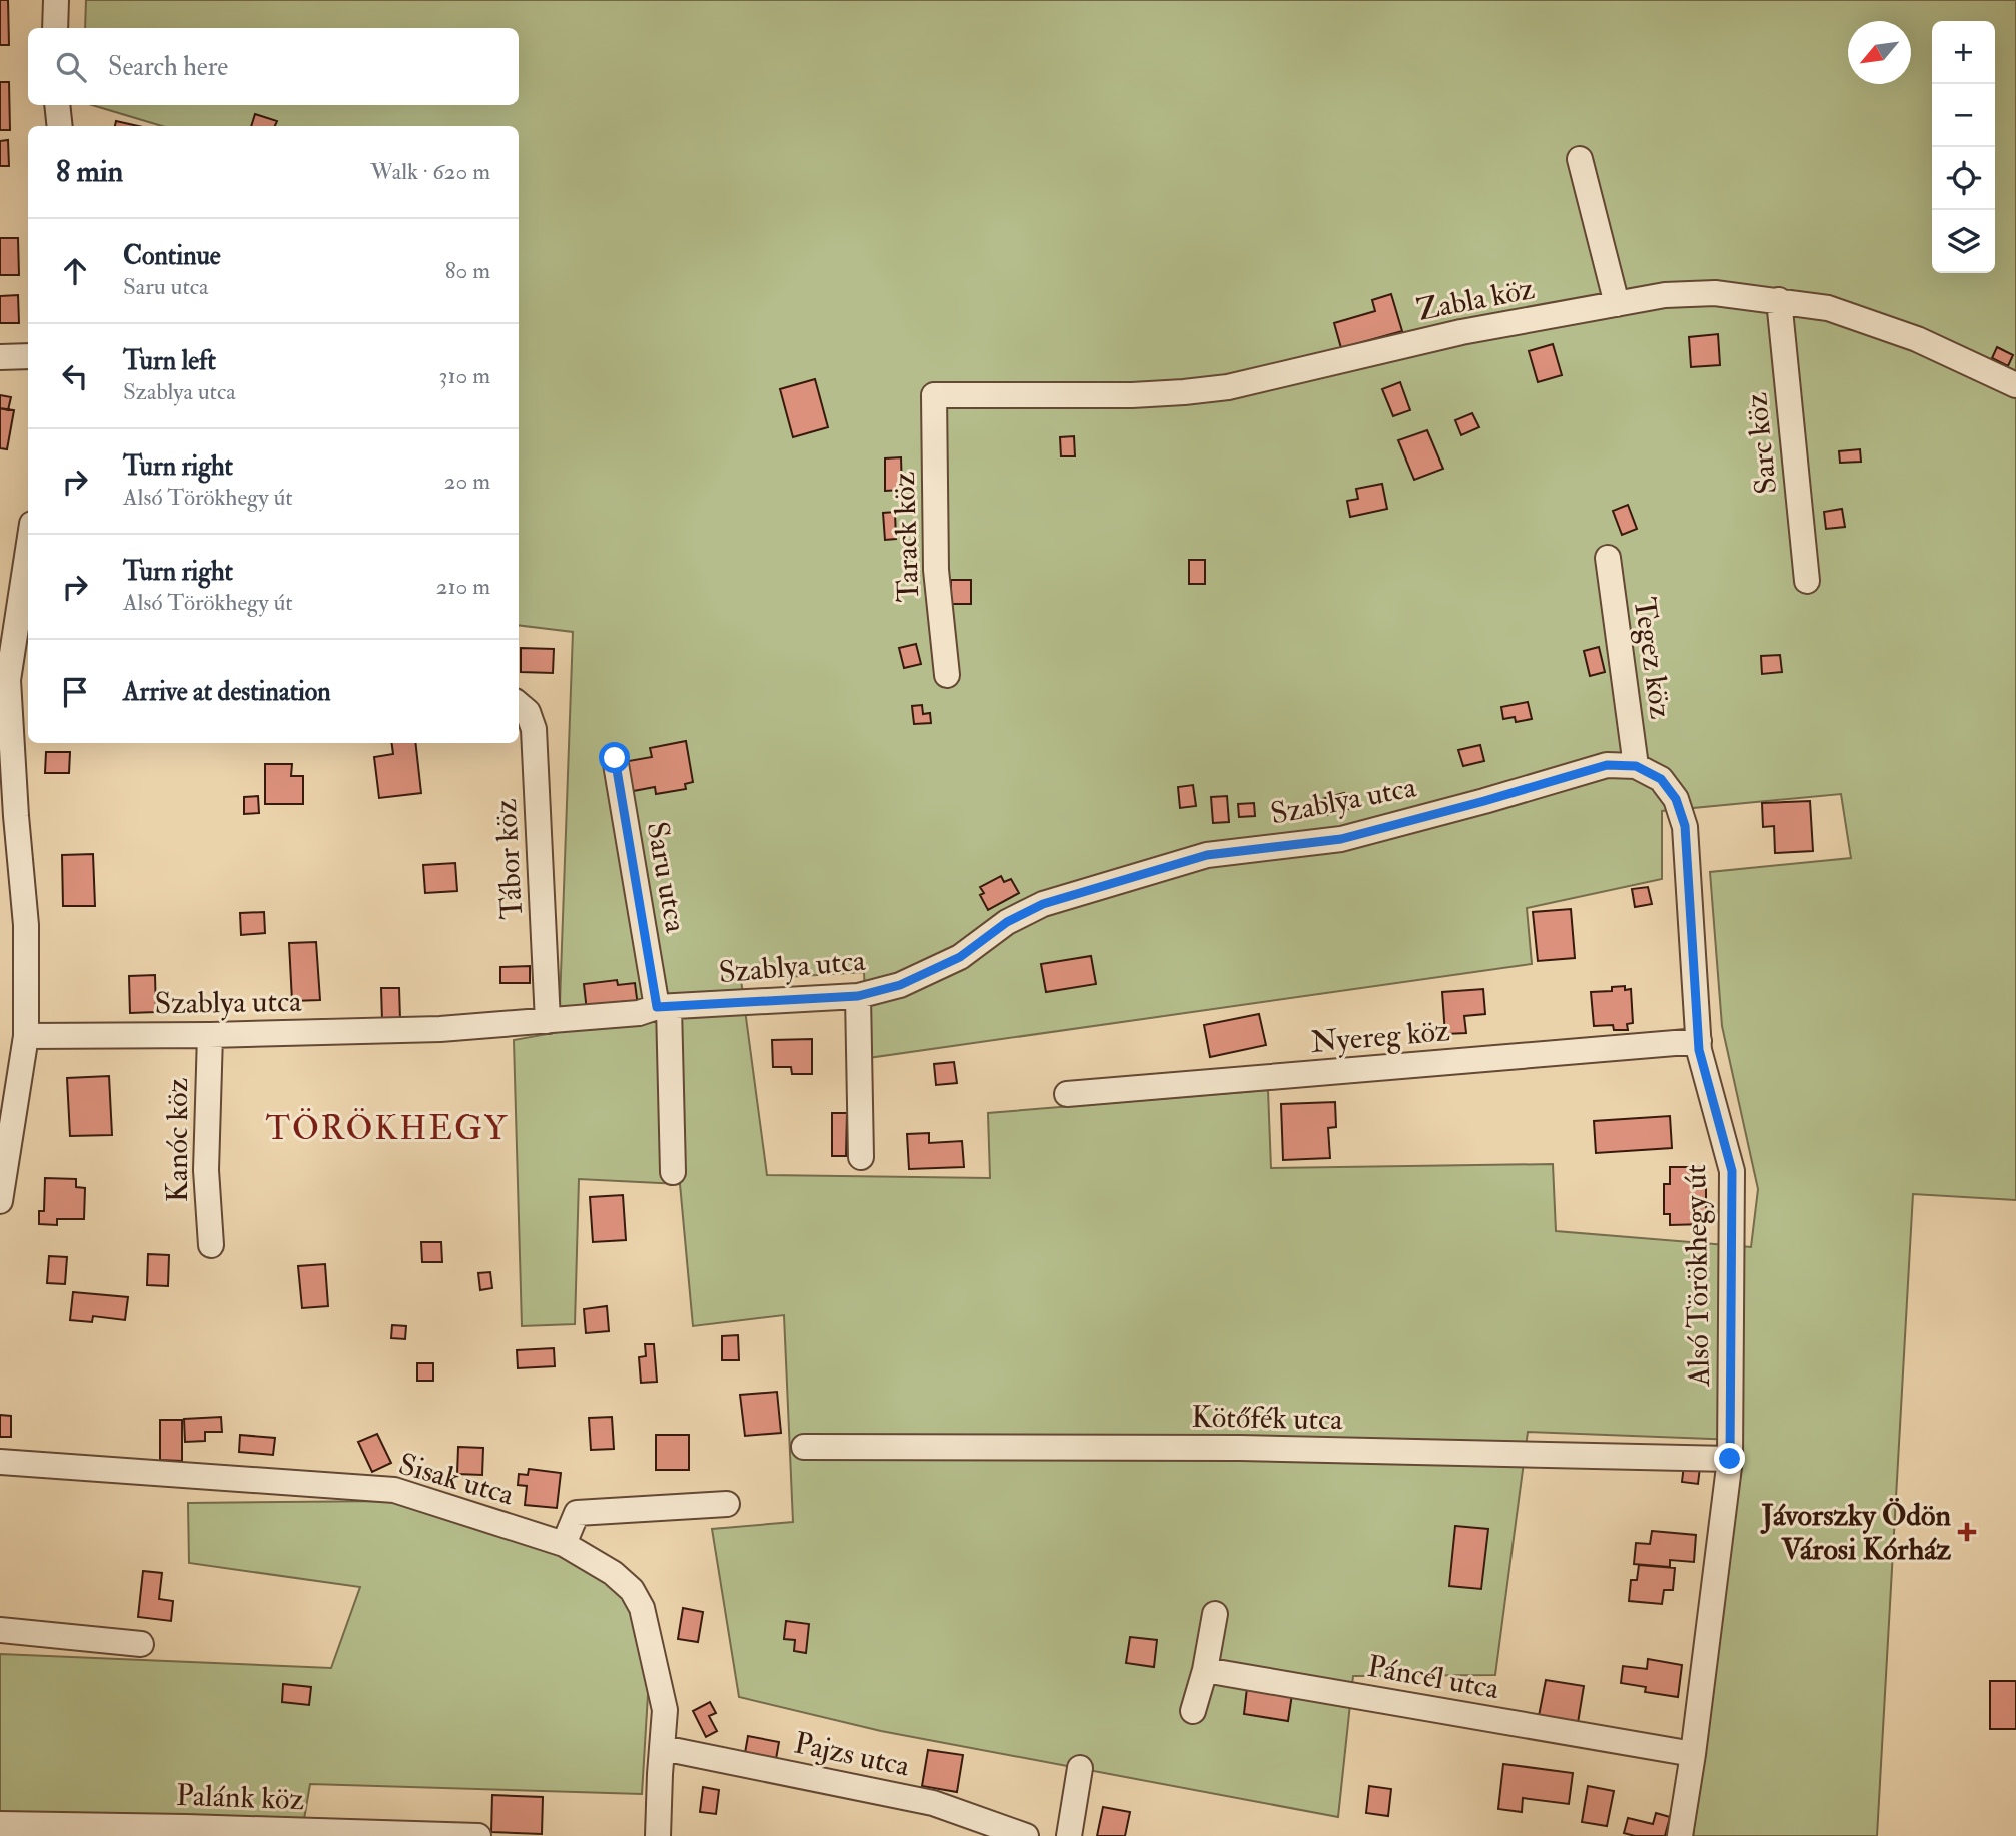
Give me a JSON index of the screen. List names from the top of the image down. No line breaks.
{"streets":{"street":["Zabla köz","Sarc köz","Tarack köz","Tegez köz","Szablya utca","Tábor köz","Saru utca","Nyereg köz","Kanóc köz","Alsó Törökhegy út","Kötőfék utca","Sisak utca","Páncél utca","Pajzs utca","Palánk köz"]},"crossings":[["Zabla köz","Sarc köz"],["Zabla köz","Tarack köz"],["Tegez köz","Szablya utca"],["Tegez köz","Alsó Törökhegy út"],["Szablya utca","Tábor köz"],["Szablya utca","Saru utca"],["Szablya utca","Kanóc köz"],["Szablya utca","Alsó Törökhegy út"],["Nyereg köz","Alsó Törökhegy út"],["Alsó Törökhegy út","Kötőfék utca"],["Alsó Törökhegy út","Páncél utca"],["Sisak utca","Pajzs utca"]],"districts":["TÖRÖKHEGY"],"places":{"health":["Jávorszky Ödön Városi Kórház"]},"north":"bottom left","page":{"map_buttons":["+","−"],"search":"Search here","heading":["8 min","Walk · 620 m"],"list":[["Continue","Saru utca","80 m"],["Turn left","Szablya utca","310 m"],["Turn right","Alsó Törökhegy út","20 m"],["Turn right","Alsó Törökhegy út","210 m"],"Arrive at destination"]}}
